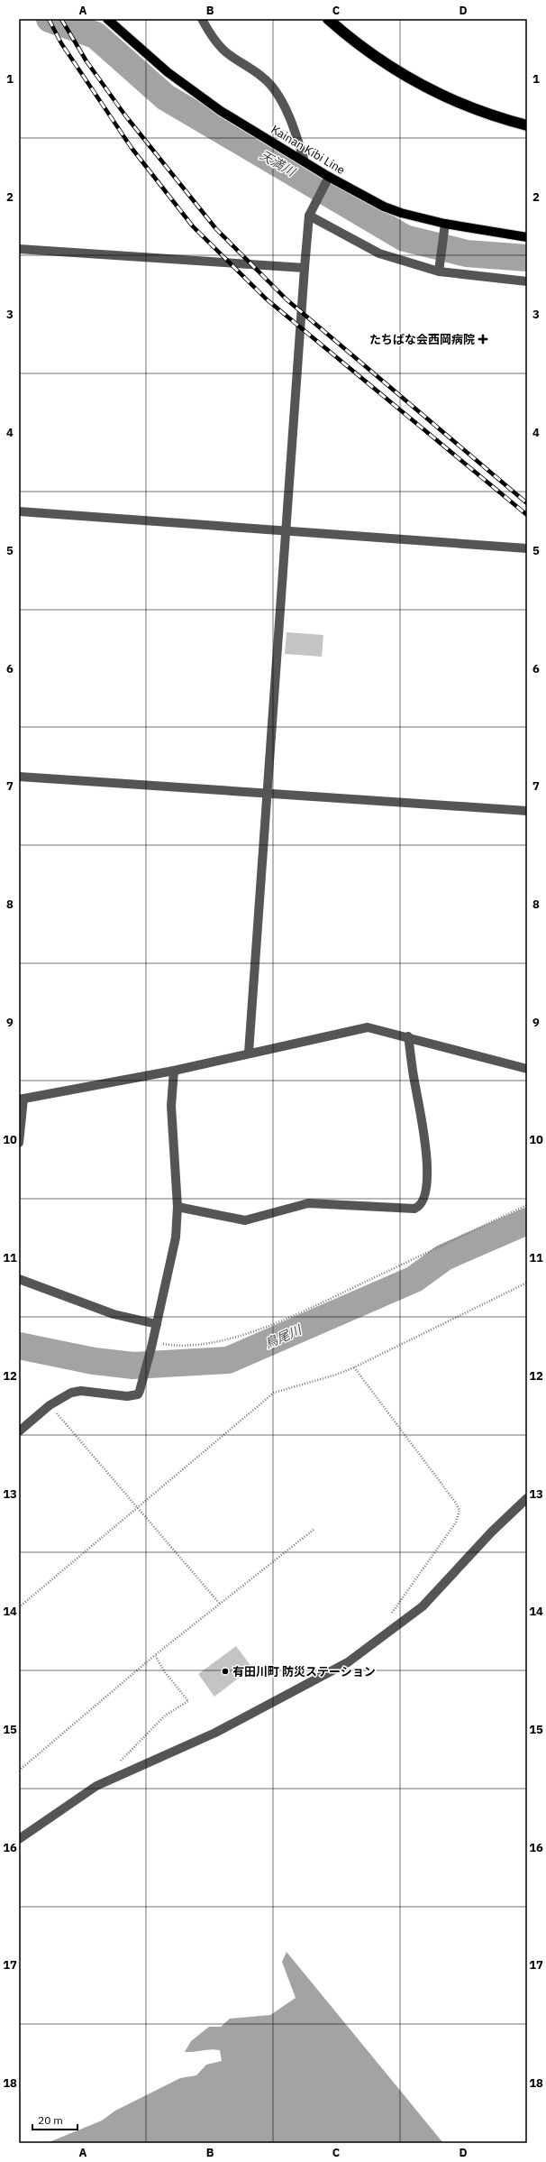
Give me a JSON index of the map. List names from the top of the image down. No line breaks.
{"streets":{"main road":["Kainan Kibi Line"]},"water":["天満川","鳥尾川"],"places":{"health":["たちばな会西岡病院"],"other":["有田川町 防災ステーション"]},"scale_bar":"20 m","grid":{"columns":["A","B","C","D"],"rows":["1","2","3","4","5","6","7","8","9","10","11","12","13","14","15","16","17","18"]}}
